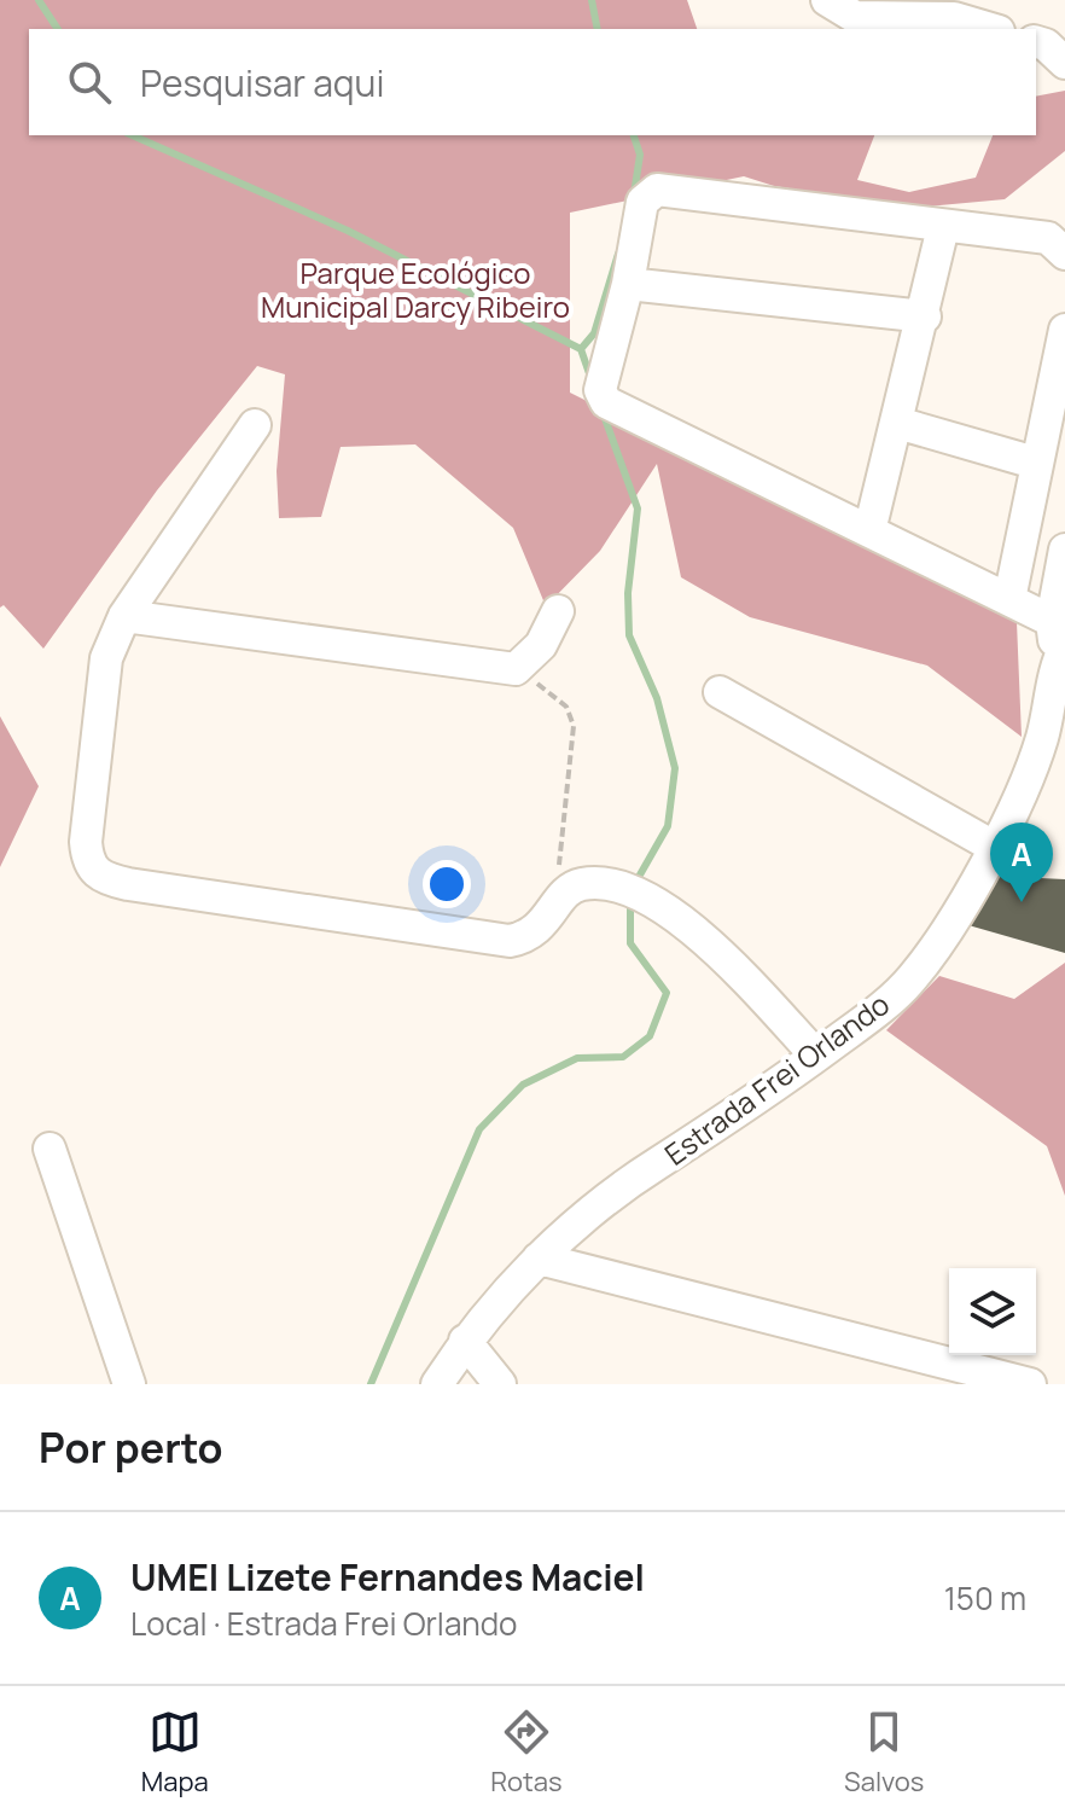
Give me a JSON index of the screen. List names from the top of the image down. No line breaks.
{"streets":{"street":["Estrada Frei Orlando"]},"parks":["Parque Ecológico Municipal Darcy Ribeiro"],"page":{"search":"Pesquisar aqui","pins":"A","heading":"Por perto","list":[{"mark":"A","name":"UMEI Lizete Fernandes Maciel","note":"Local · Estrada Frei Orlando","value":"150 m"}],"nav":["Mapa","Rotas","Salvos"]}}
